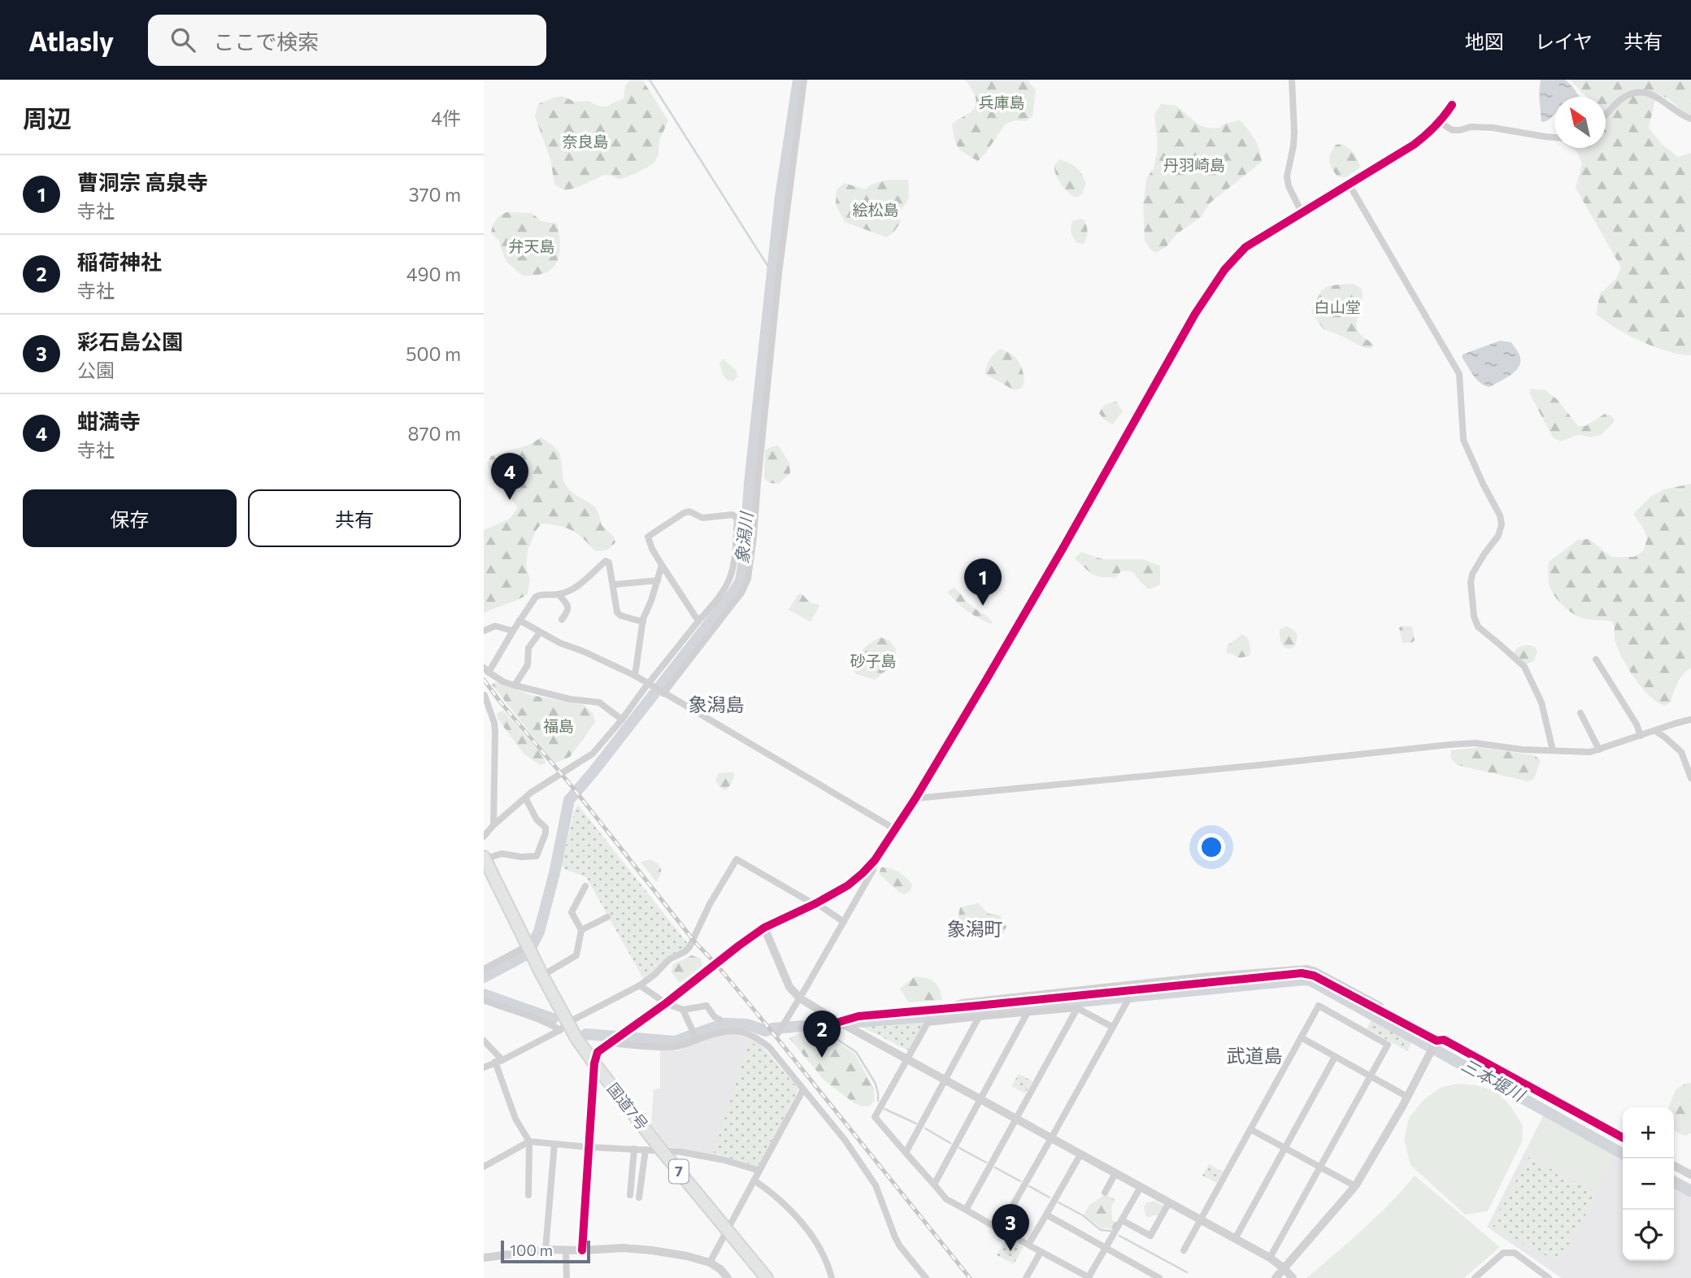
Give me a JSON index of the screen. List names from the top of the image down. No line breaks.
{"streets":{"highway":["国道7号","7"]},"districts":["象潟島","象潟町","武道島"],"water":["象潟川","三本堰川"],"parks":["兵庫島","奈良島","丹羽崎島","絵松島","弁天島","白山堂","砂子島","福島"],"scale_bar":"100 m","north":"top left","page":{"header":"Atlasly","search":"ここで検索","nav":["地図","レイヤ","共有"],"heading":["周辺","4件"],"list":[{"mark":"1","name":"曹洞宗 高泉寺","note":"寺社","value":"370 m"},{"mark":"2","name":"稲荷神社","note":"寺社","value":"490 m"},{"mark":"3","name":"彩石島公園","note":"公園","value":"500 m"},{"mark":"4","name":"蚶満寺","note":"寺社","value":"870 m"}],"pins":["4","1","2","3"],"buttons":["保存","共有"],"map_buttons":["+","−"],"scale":"100 m"}}
